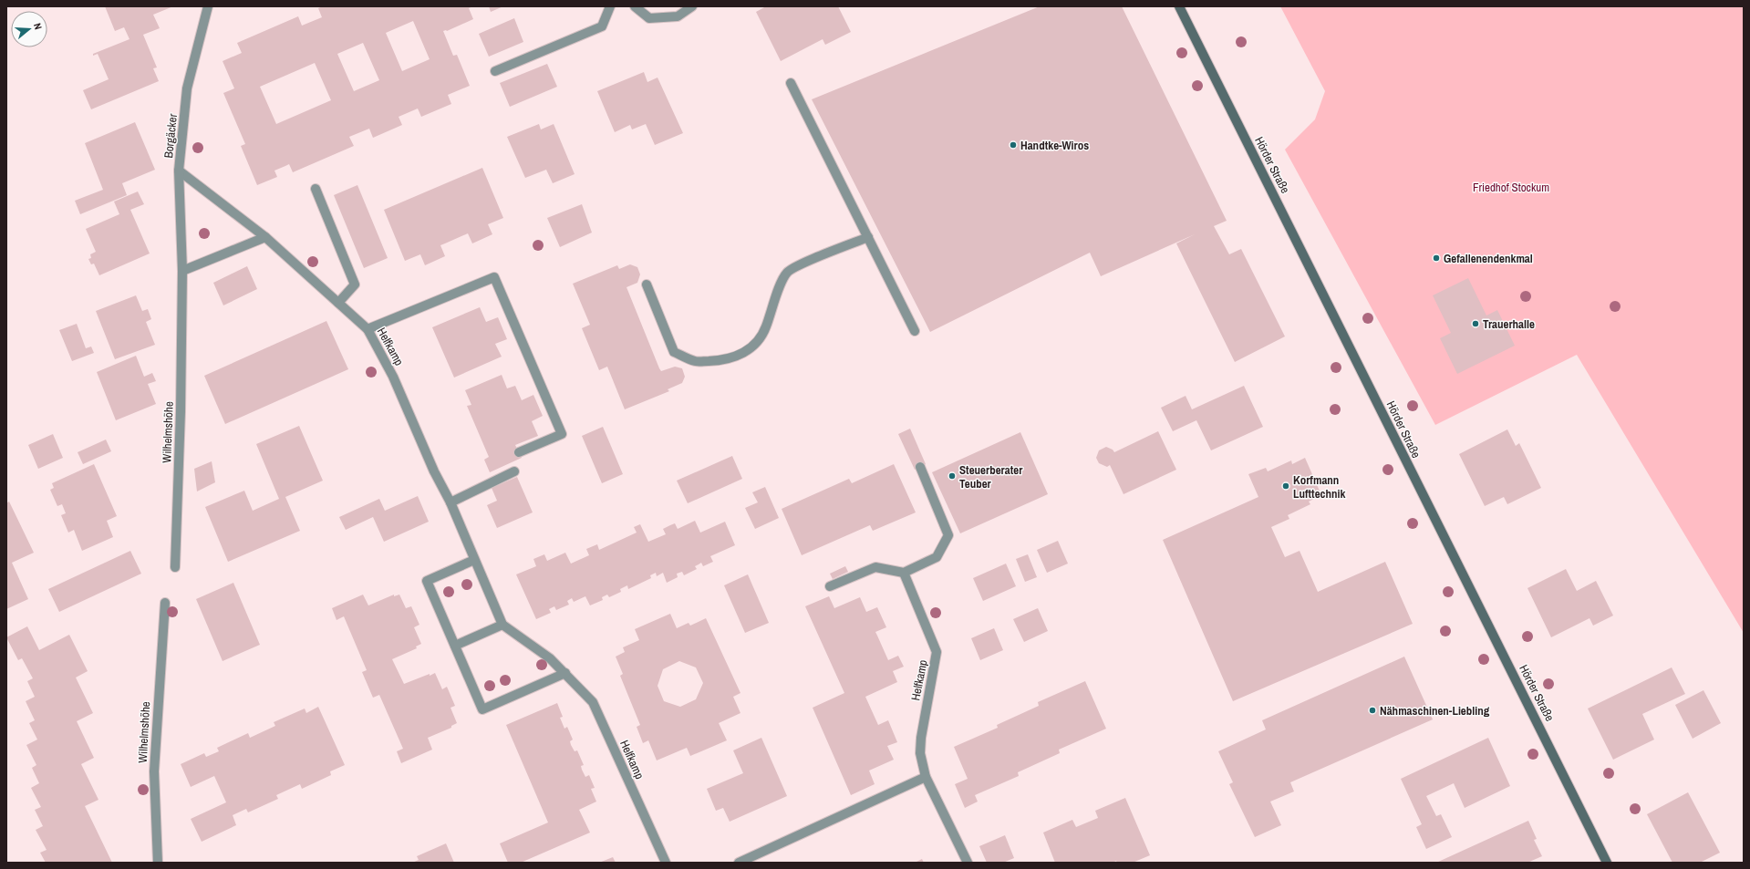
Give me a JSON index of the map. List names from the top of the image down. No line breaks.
{"streets":{"main road":["Hörder Straße"],"street":["Borgäcker","Helfkamp","Wilhelmshöhe"]},"crossings":[["Borgäcker","Helfkamp"],["Borgäcker","Wilhelmshöhe"]],"parks":["Friedhof Stockum"],"places":["Handtke-Wiros","Gefallenendenkmal","Trauerhalle","Steuerberater Teuber","Korfmann Lufttechnik","Nähmaschinen-Liebling"],"north":"right"}
